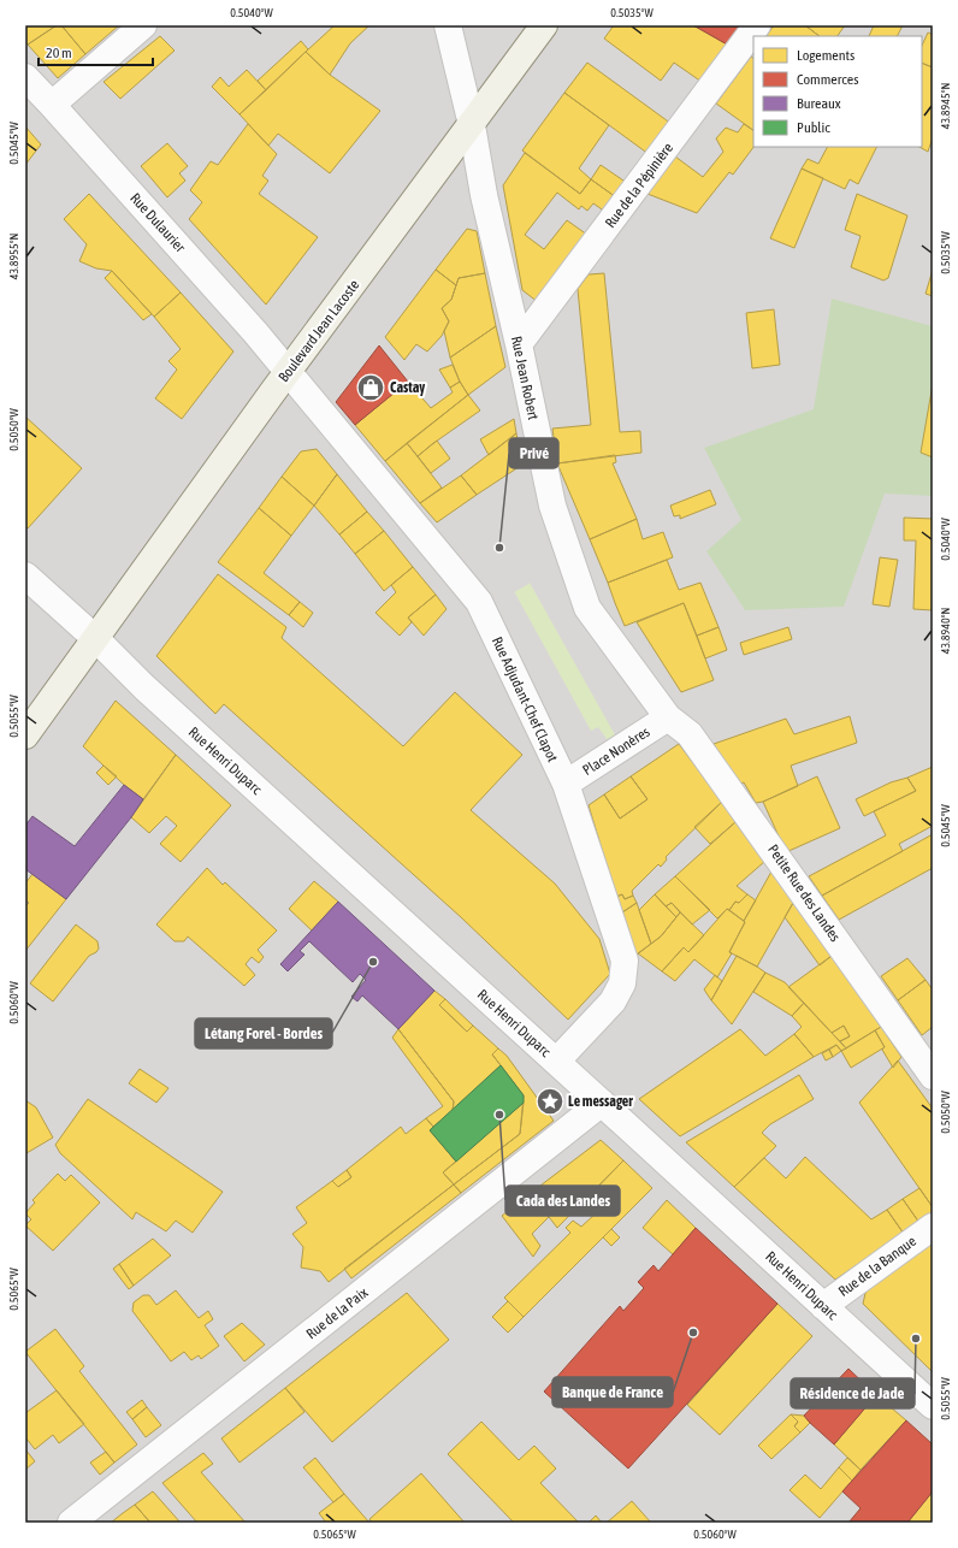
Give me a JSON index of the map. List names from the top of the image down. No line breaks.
{"streets":{"main road":["Boulevard Jean Lacoste"],"street":["Rue de la Pépinière","Rue Dulaurier","Rue Jean Robert","Rue Adjudant-Chef Clapot","Place Nonères","Rue Henri Duparc","Petite Rue des Landes","Rue de la Banque","Rue de la Paix"]},"crossings":[["Rue de la Pépinière","Rue Jean Robert"],["Rue Dulaurier","Boulevard Jean Lacoste"],["Rue Dulaurier","Rue Adjudant-Chef Clapot"],["Boulevard Jean Lacoste","Rue Jean Robert"],["Boulevard Jean Lacoste","Rue Adjudant-Chef Clapot"],["Boulevard Jean Lacoste","Rue Henri Duparc"],["Rue Jean Robert","Place Nonères"],["Rue Jean Robert","Petite Rue des Landes"],["Rue Adjudant-Chef Clapot","Place Nonères"],["Rue Adjudant-Chef Clapot","Rue Henri Duparc"],["Place Nonères","Petite Rue des Landes"],["Rue Henri Duparc","Rue de la Banque"],["Rue Henri Duparc","Rue de la Paix"]],"places":{"shop":["Castay"],"other":["Privé","Létang Forel - Bordes","Cada des Landes","Banque de France","Résidence de Jade"],"place":["Le messager"]},"legend":["Logements","Commerces","Bureaux","Public"],"scale_bar":"20 m","coordinates":["0.5040°W","0.5035°W","43.8945°N","0.5045°W","43.8955°N","0.5050°W","43.8940°N","0.5055°W","0.5060°W","0.5065°W"]}
